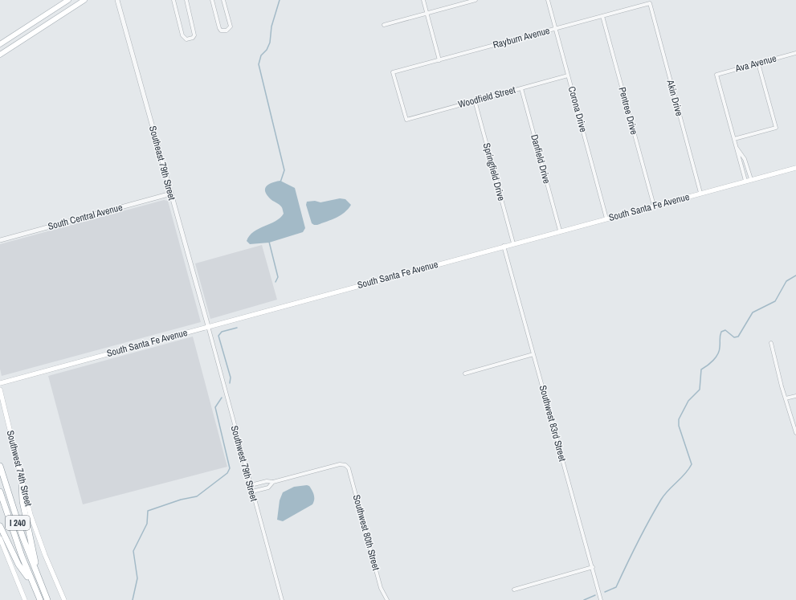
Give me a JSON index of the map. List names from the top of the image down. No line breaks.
{"streets":{"highway":["I 240"],"main road":["South Santa Fe Avenue","Southwest 74th Street"],"street":["Rayburn Avenue","Ava Avenue","Woodfield Street","Akin Drive","Corona Drive","Pentree Drive","Danfield Drive","Southeast 79th Street","Springfield Drive","South Central Avenue","Southwest 83rd Street","Southwest 79th Street","Southwest 80th Street"]},"crossings":[["Rayburn Avenue","Woodfield Street"],["Rayburn Avenue","Akin Drive"],["Rayburn Avenue","Corona Drive"],["Rayburn Avenue","Pentree Drive"],["Woodfield Street","Corona Drive"],["Woodfield Street","Danfield Drive"],["Woodfield Street","Springfield Drive"],["Akin Drive","South Santa Fe Avenue"],["Corona Drive","South Santa Fe Avenue"],["Pentree Drive","South Santa Fe Avenue"],["Danfield Drive","South Santa Fe Avenue"],["Southeast 79th Street","South Santa Fe Avenue"],["Southeast 79th Street","South Central Avenue"],["Southeast 79th Street","Southwest 79th Street"],["Springfield Drive","South Santa Fe Avenue"],["South Santa Fe Avenue","Southwest 83rd Street"],["South Santa Fe Avenue","Southwest 79th Street"]]}
